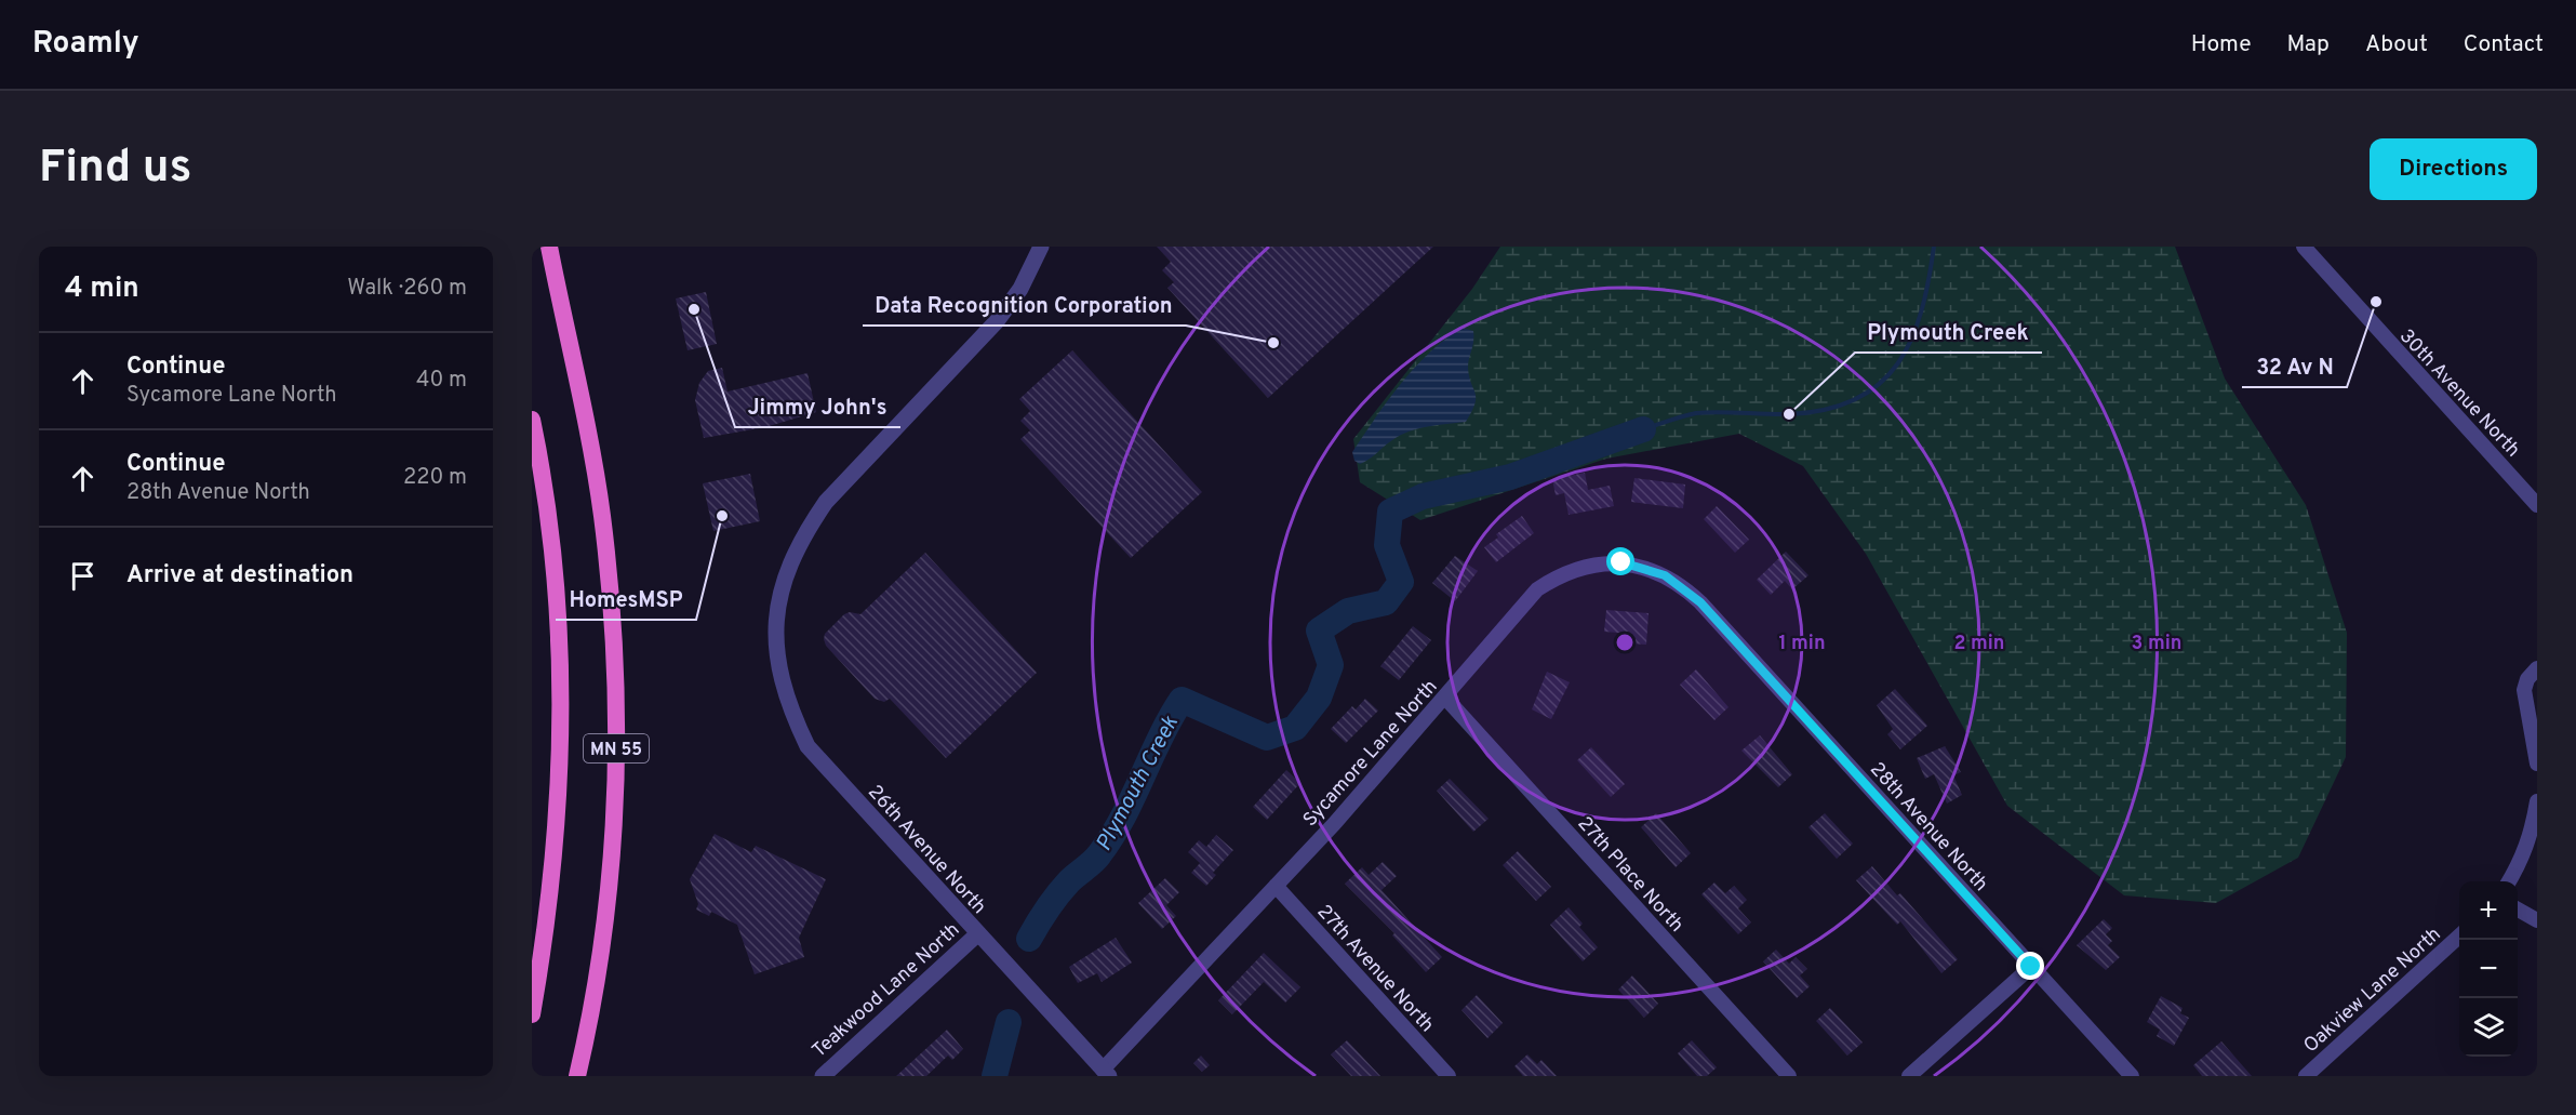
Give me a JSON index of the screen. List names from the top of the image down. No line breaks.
{"streets":{"highway":["MN 55"],"street":["30th Avenue North","Sycamore Lane North","28th Avenue North","26th Avenue North","27th Place North","27th Avenue North","Teakwood Lane North","Oakview Lane North"]},"crossings":[["Sycamore Lane North","28th Avenue North"],["Sycamore Lane North","26th Avenue North"],["Sycamore Lane North","27th Place North"],["Sycamore Lane North","27th Avenue North"],["26th Avenue North","Teakwood Lane North"]],"water":["Plymouth Creek"],"places":["32 Av N","Jimmy John's","Data Recognition Corporation","Plymouth Creek","HomesMSP"],"page":{"header":"Roamly","nav":["Home","Map","About","Contact"],"buttons":"Directions","title":"Find us","heading":["4 min","Walk · 260 m"],"list":[["Continue","Sycamore Lane North","40 m"],["Continue","28th Avenue North","220 m"],"Arrive at destination"],"map_buttons":["+","−"]},"rings":["1 min","2 min","3 min"]}
